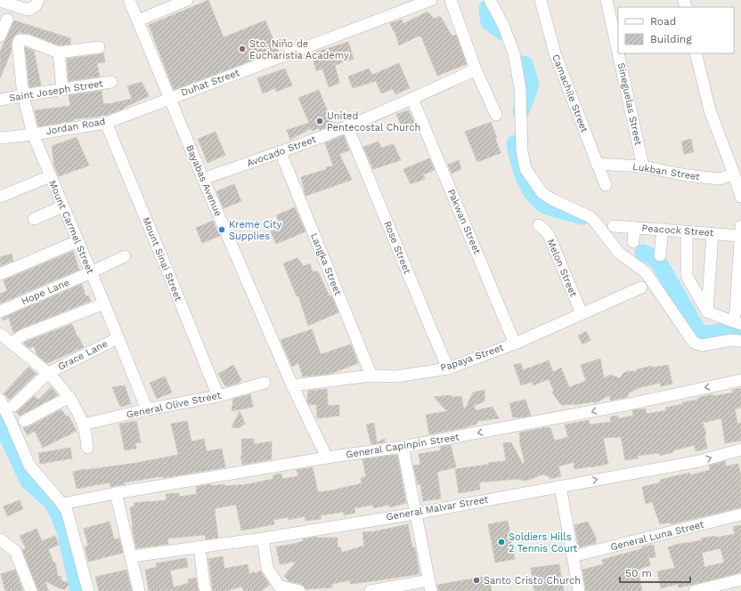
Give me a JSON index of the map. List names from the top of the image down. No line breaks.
{"streets":{"street":["Duhat Street","Saint Joseph Street","Camachile Street","Sineguelas Street","Jordan Road","Avocado Street","Lukban Street","Bayabas Avenue","Pakwan Street","Mount Carmel Street","Peacock Street","Rose Street","Mount Sinai Street","Langka Street","Melon Street","Hope Lane","Grace Lane","Papaya Street","General Olive Street","General Capinpin Street","General Malvar Street","General Luna Street"]},"crossings":[["Duhat Street","Jordan Road"],["Duhat Street","Bayabas Avenue"],["Saint Joseph Street","Mount Carmel Street"],["Camachile Street","Lukban Street"],["Sineguelas Street","Lukban Street"],["Jordan Road","Bayabas Avenue"],["Jordan Road","Mount Carmel Street"],["Jordan Road","Mount Sinai Street"],["Avocado Street","Bayabas Avenue"],["Avocado Street","Pakwan Street"],["Avocado Street","Rose Street"],["Avocado Street","Langka Street"],["Bayabas Avenue","Papaya Street"],["Bayabas Avenue","General Capinpin Street"],["Pakwan Street","Papaya Street"],["Mount Carmel Street","Hope Lane"],["Mount Carmel Street","Grace Lane"],["Mount Carmel Street","General Olive Street"],["Rose Street","Papaya Street"],["Mount Sinai Street","General Olive Street"],["Langka Street","Papaya Street"],["Melon Street","Papaya Street"]],"one_way":["General Capinpin Street"],"places":["Sto. Niño de Eucharistia Academy","United Pentecostal Church","Kreme City Supplies","Soldiers Hills 2 Tennis Court","Santo Cristo Church"],"legend":["Road","Building"],"scale_bar":"50 m"}
